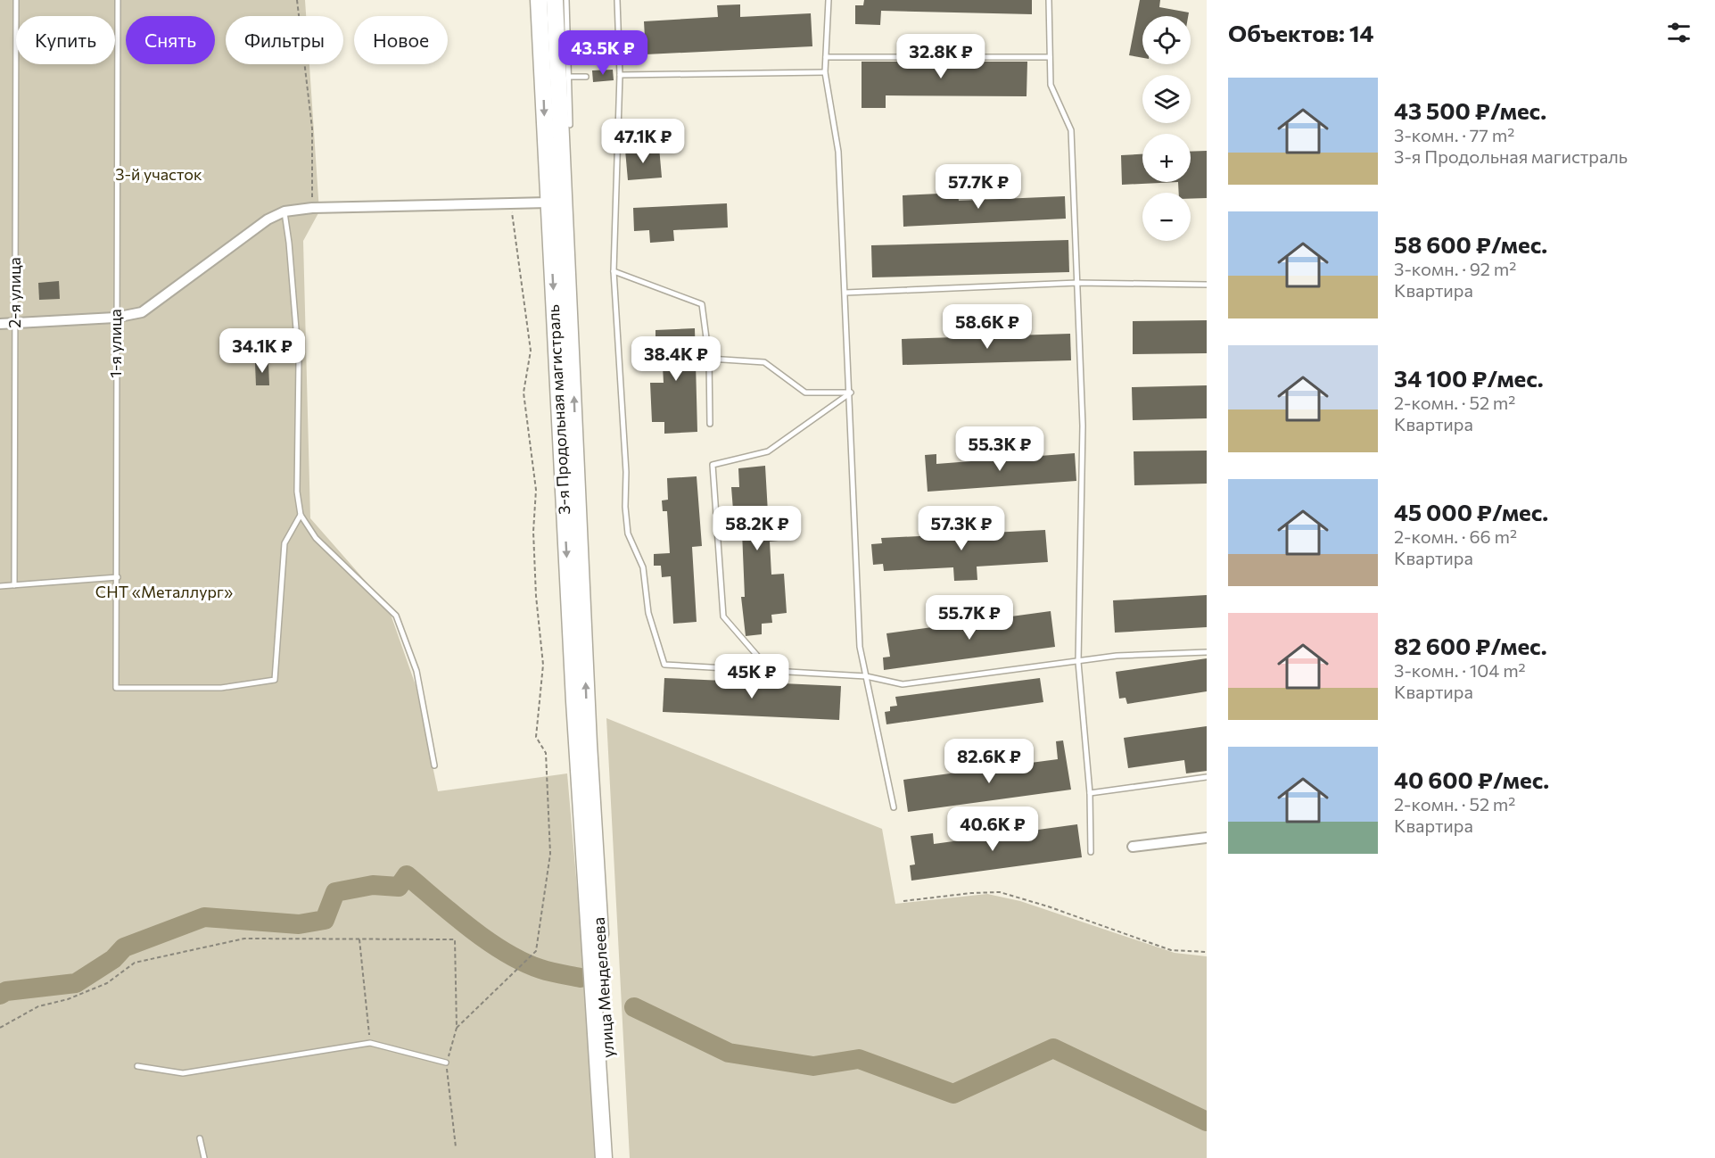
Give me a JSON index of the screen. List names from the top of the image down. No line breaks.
{"streets":{"highway":["3-я Продольная магистраль","улица Менделеева"],"lane":["2-я улица","1-я улица"]},"crossings":[["3-я Продольная магистраль","улица Менделеева"]],"parks":["3-й участок","СНТ «Металлург»"],"page":{"heading":"Объектов: 14","map_buttons":["+","−"],"chip":["Купить","Снять","Фильтры","Новое"],"price":["43.5K ₽","32.8K ₽","47.1K ₽","57.7K ₽","58.6K ₽","34.1K ₽","38.4K ₽","55.3K ₽","58.2K ₽","57.3K ₽","55.7K ₽","45K ₽","82.6K ₽","40.6K ₽"],"list":[{"name":"43 500 ₽/мес.","note":"3-комн. · 77 m² · 3-я Продольная магистраль"},{"name":"58 600 ₽/мес.","note":"3-комн. · 92 m² · Квартира"},{"name":"34 100 ₽/мес.","note":"2-комн. · 52 m² · Квартира"},{"name":"45 000 ₽/мес.","note":"2-комн. · 66 m² · Квартира"},{"name":"82 600 ₽/мес.","note":"3-комн. · 104 m² · Квартира"},{"name":"40 600 ₽/мес.","note":"2-комн. · 52 m² · Квартира"}]}}
